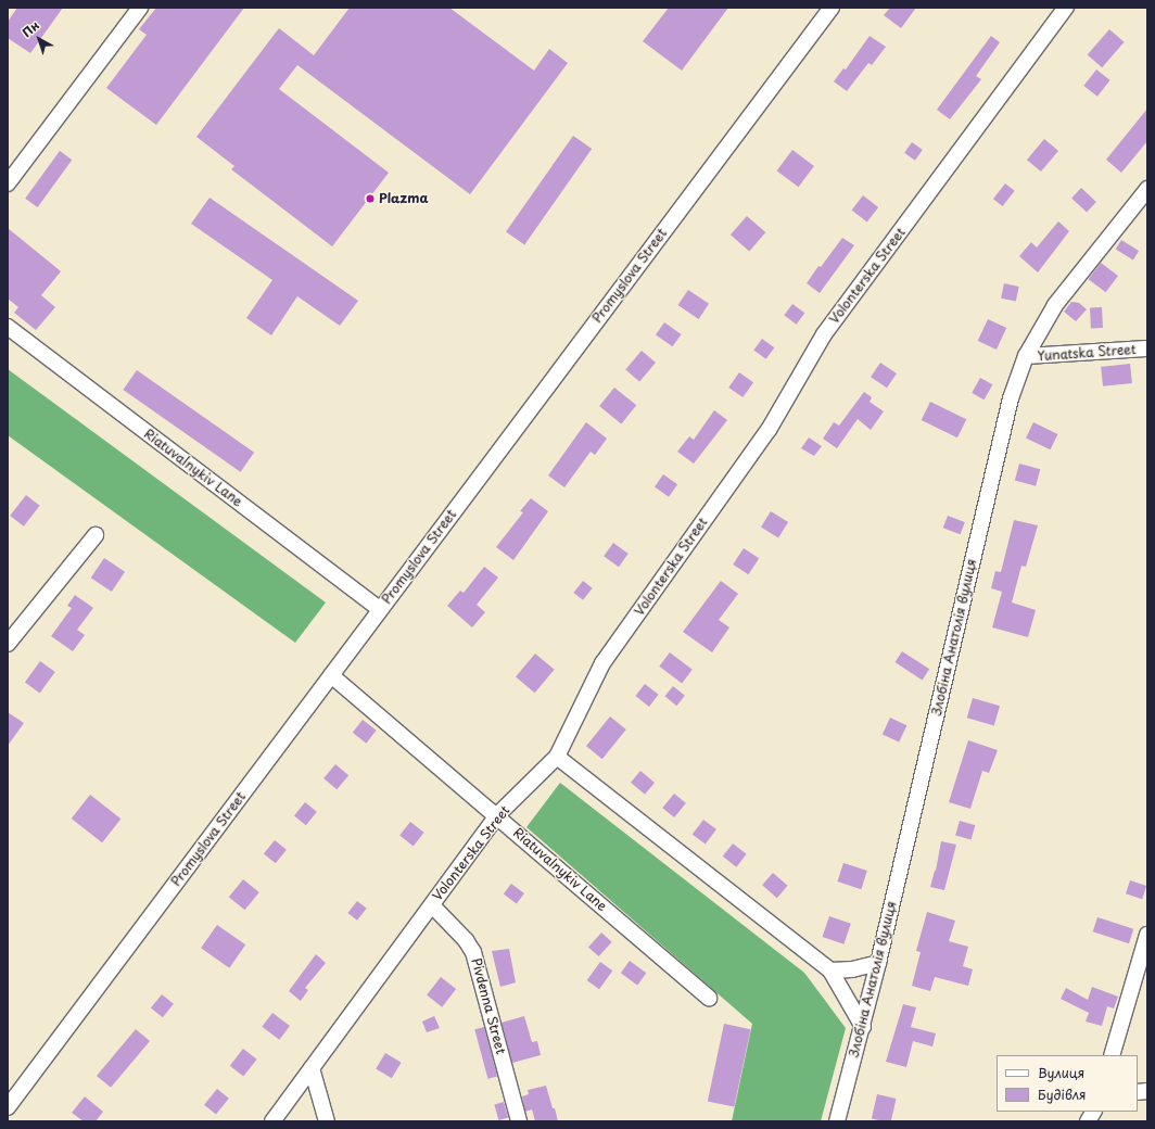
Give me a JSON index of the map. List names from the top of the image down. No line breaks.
{"streets":{"street":["Promyslova Street","Volonterska Street","Yunatska Street","Riatuvalnykiv Lane","Злобіна Анатолія вулиця","Pivdenna Street"]},"crossings":[["Promyslova Street","Riatuvalnykiv Lane"],["Volonterska Street","Riatuvalnykiv Lane"],["Volonterska Street","Pivdenna Street"],["Yunatska Street","Злобіна Анатолія вулиця"]],"places":["Plazma"],"legend":["Вулиця","Будівля"],"north":"top left"}
